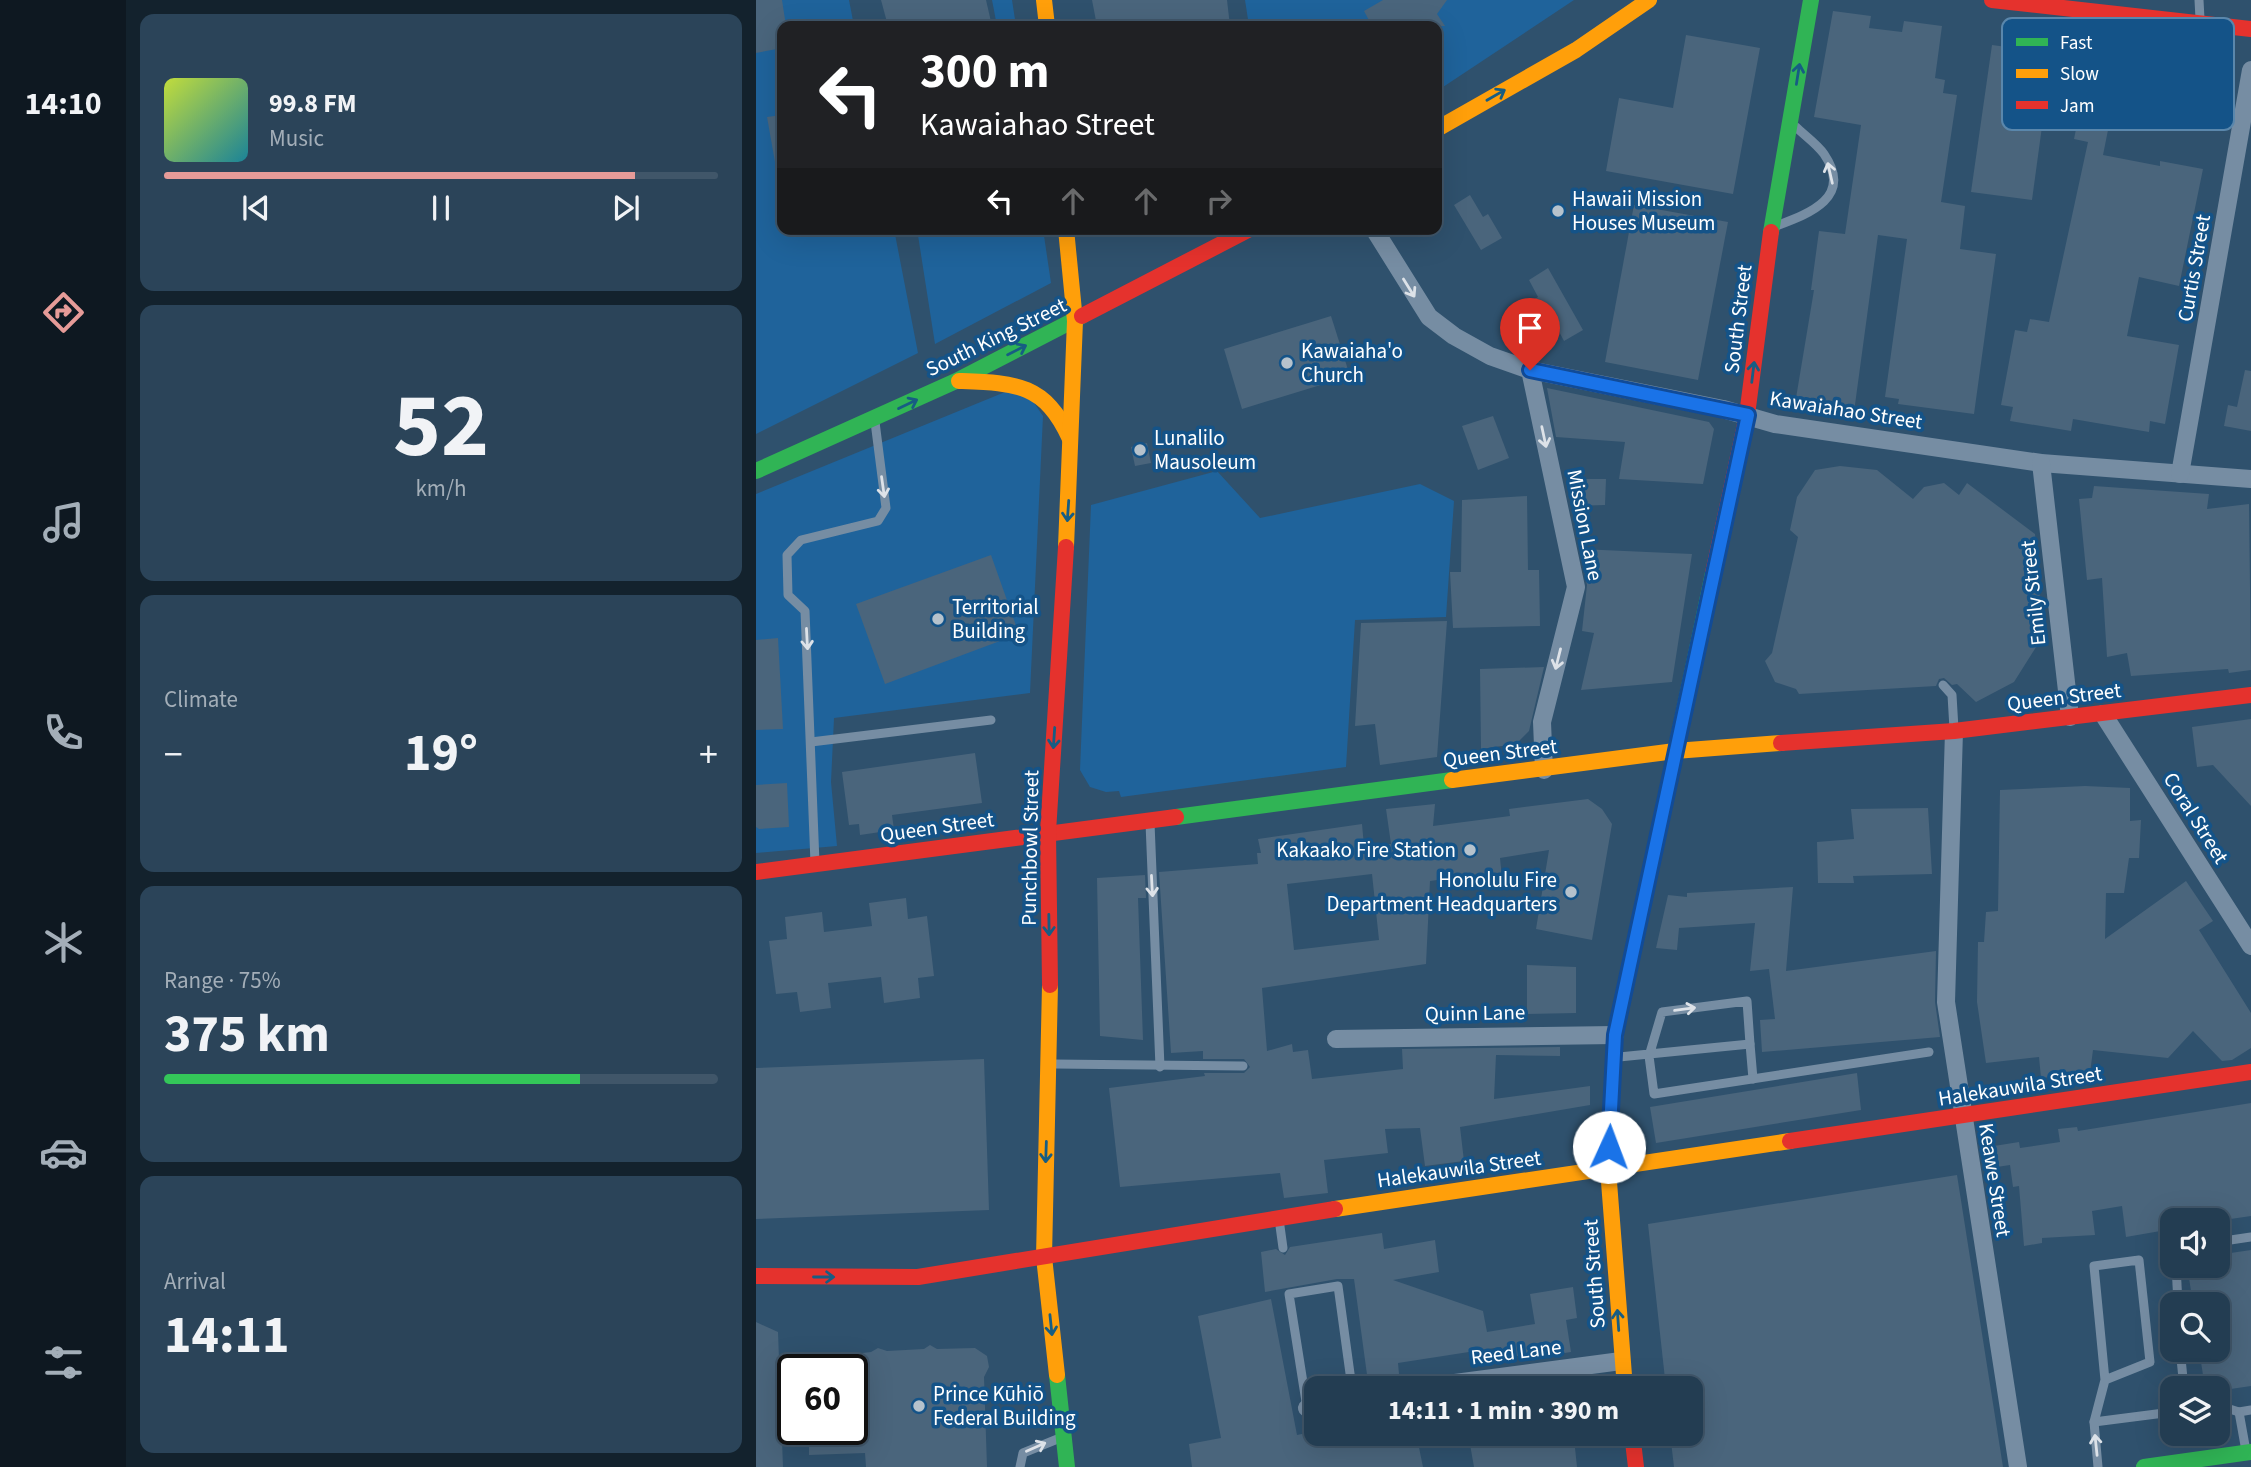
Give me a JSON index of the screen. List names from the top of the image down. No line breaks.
{"streets":{"main road":["South Street","South King Street","Queen Street","Punchbowl Street","Halekauwila Street"],"street":["Curtis Street","Kawaiahao Street","Mission Lane","Emily Street","Coral Street","Quinn Lane","Keawe Street","Reed Lane"]},"crossings":[["Curtis Street","Kawaiahao Street"],["South Street","Kawaiahao Street"],["South Street","Queen Street"],["South Street","Quinn Lane"],["South Street","Halekauwila Street"],["South Street","Reed Lane"],["South King Street","Punchbowl Street"],["Kawaiahao Street","Mission Lane"],["Kawaiahao Street","Emily Street"],["Mission Lane","Queen Street"],["Emily Street","Queen Street"],["Queen Street","Coral Street"],["Queen Street","Punchbowl Street"],["Queen Street","Keawe Street"],["Punchbowl Street","Halekauwila Street"],["Halekauwila Street","Keawe Street"]],"one_way":["South Street","South King Street","Mission Lane","Punchbowl Street"],"places":["Hawaii Mission Houses Museum","Kawaiaha'o Church","Lunalilo Mausoleum","Territorial Building","Kakaako Fire Station","Honolulu Fire Department Headquarters","Prince Kūhiō Federal Building"],"legend":["Fast","Slow","Jam"],"page":{"tabs":"14:10","turn":["300 m","Kawaiahao Street"],"song":["99.8 FM","Music"],"tile":[["52","km/h"],"Climate",["Range · 75%","375 km"],["Arrival","14:11"]],"heat":["−","19°","+"],"limit":"60","trip":"14:11 · 1 min · 390 m"}}
